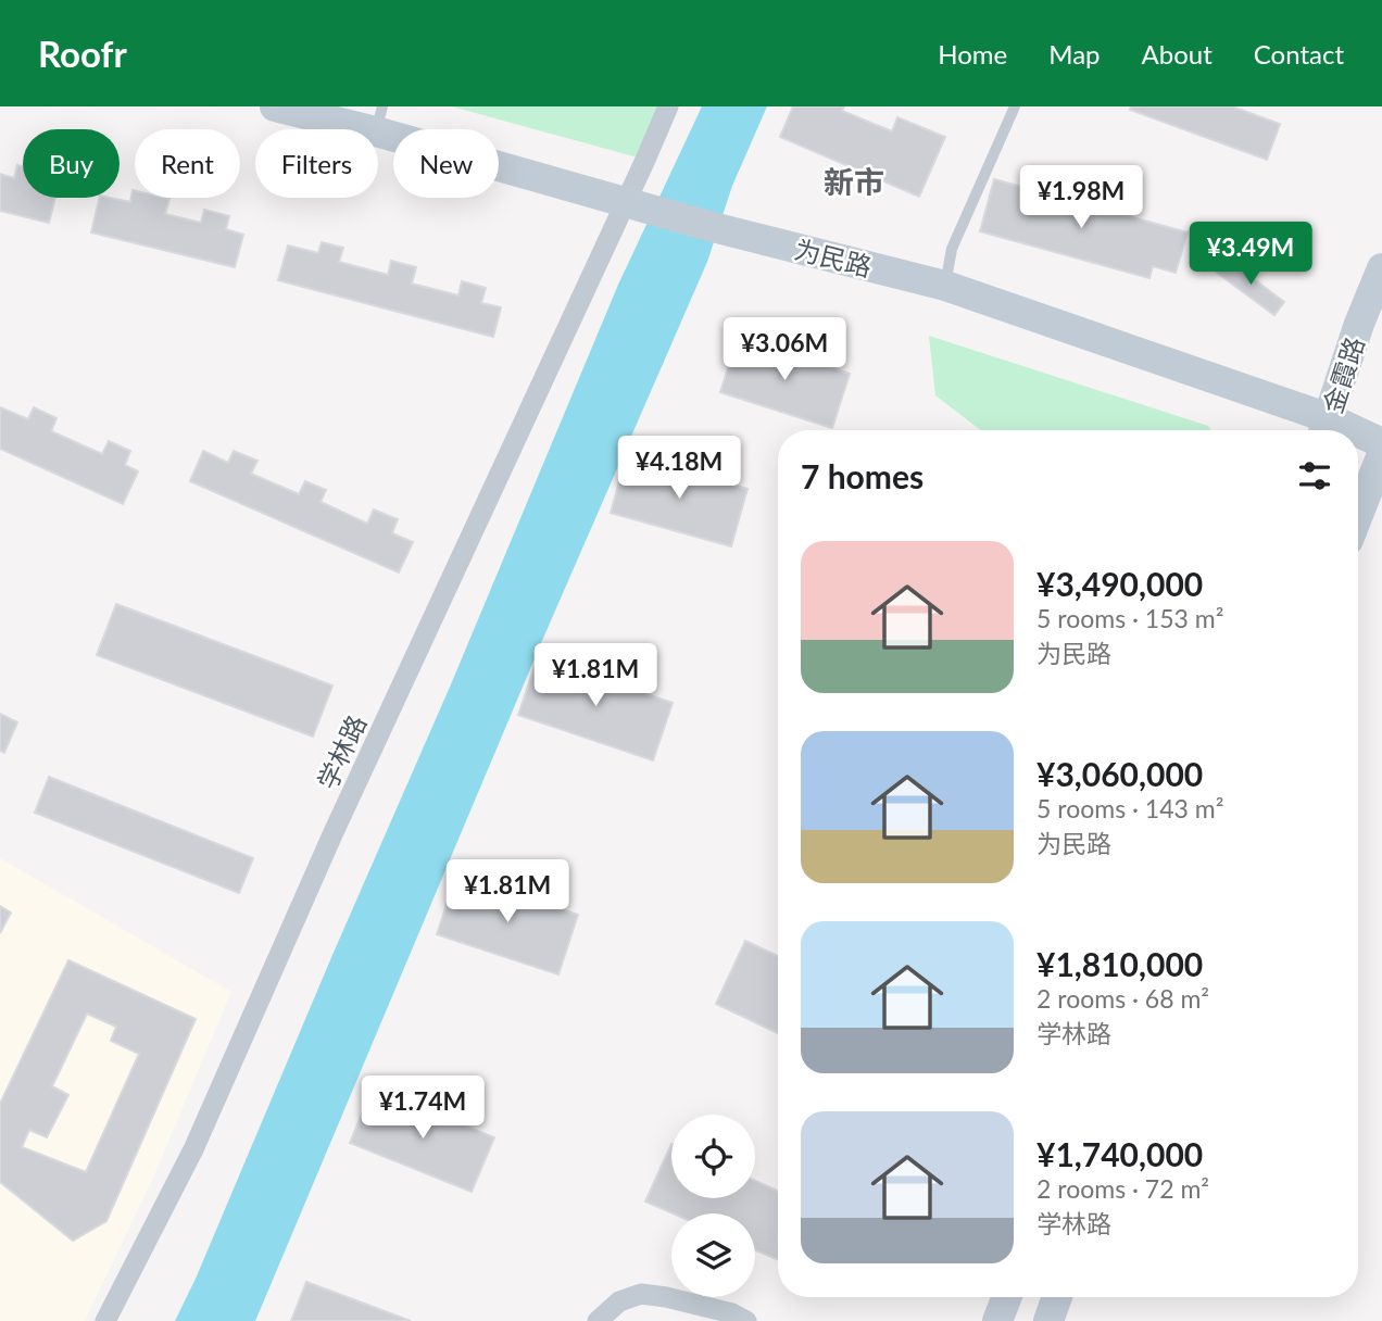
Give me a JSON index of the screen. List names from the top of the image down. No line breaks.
{"streets":{"street":["为民路","金霞路","学林路"]},"crossings":[["为民路","金霞路"],["为民路","学林路"]],"districts":["新市"],"page":{"header":"Roofr","nav":["Home","Map","About","Contact"],"chip":["Buy","Rent","Filters","New"],"price":["¥1.98M","¥3.49M","¥3.06M","¥4.18M","¥1.81M","¥1.81M","¥1.74M"],"heading":"7 homes","list":[{"name":"¥3,490,000","note":"5 rooms · 153 m² · 为民路"},{"name":"¥3,060,000","note":"5 rooms · 143 m² · 为民路"},{"name":"¥1,810,000","note":"2 rooms · 68 m² · 学林路"},{"name":"¥1,740,000","note":"2 rooms · 72 m² · 学林路"}]}}
